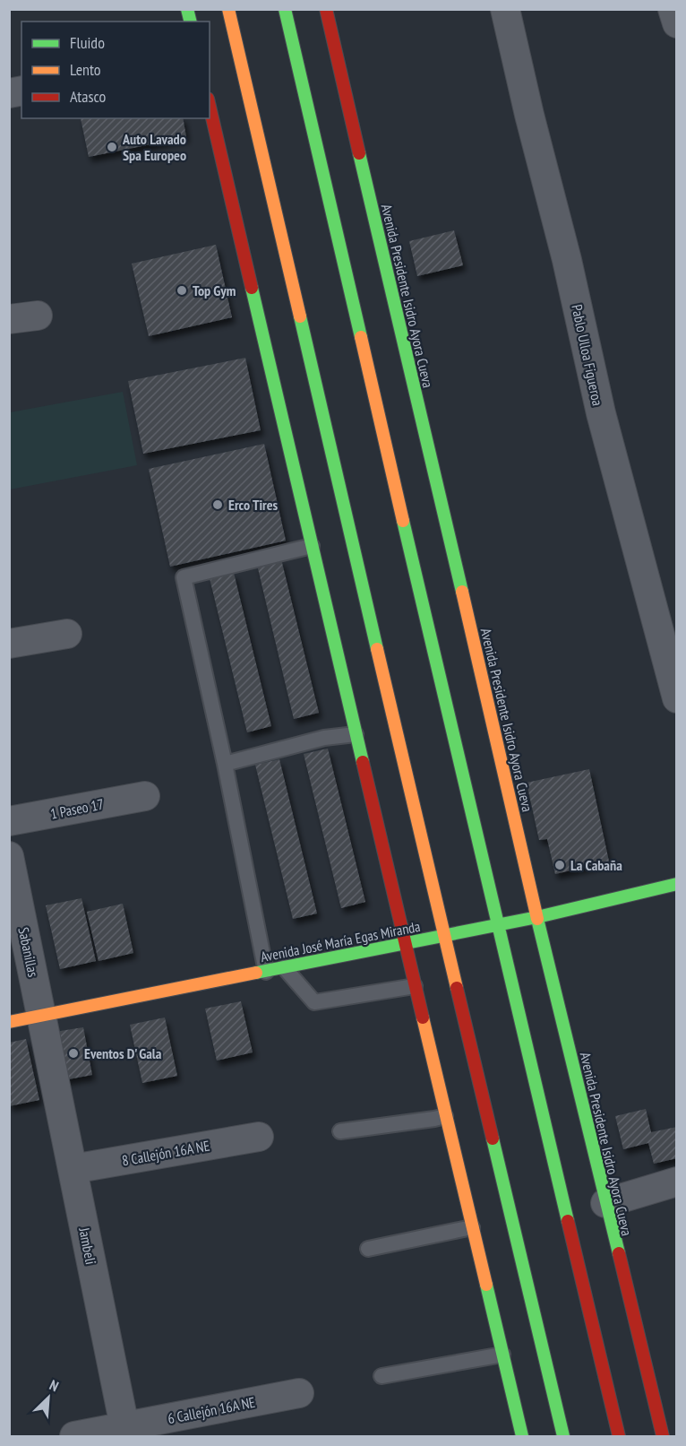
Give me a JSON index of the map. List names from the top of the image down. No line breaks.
{"streets":{"main road":["Avenida Presidente Isidro Ayora Cueva","Avenida José María Egas Miranda"],"street":["Pablo Ulloa Figueroa","1 Paseo 17","Sabanillas","8 Callejón 16A NE","Jambeli","6 Callejón 16A NE"]},"crossings":[["Avenida Presidente Isidro Ayora Cueva","Avenida José María Egas Miranda"],["Avenida José María Egas Miranda","Sabanillas"],["Avenida José María Egas Miranda","Jambeli"],["Sabanillas","Jambeli"],["8 Callejón 16A NE","Jambeli"],["Jambeli","6 Callejón 16A NE"]],"places":["Auto Lavado Spa Europeo","Top Gym","Erco Tires","La Cabaña","Eventos D' Gala"],"legend":["Fluido","Lento","Atasco"],"north":"top right"}
